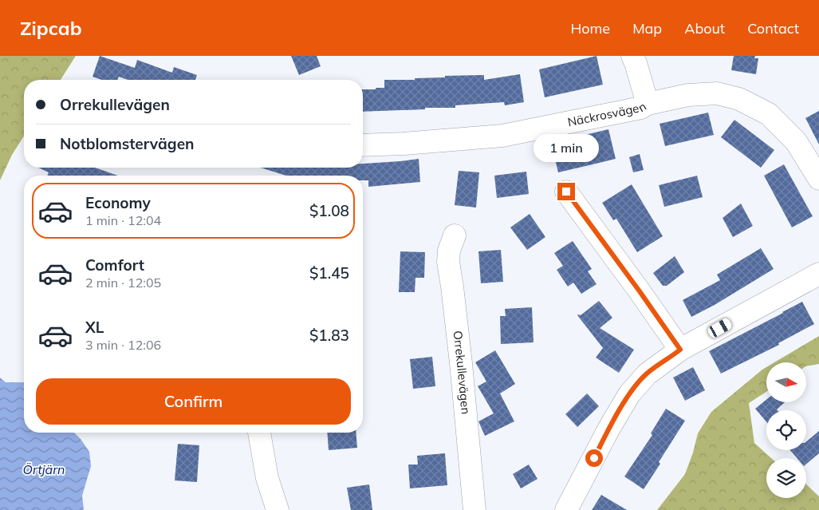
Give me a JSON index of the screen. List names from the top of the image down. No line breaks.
{"streets":{"street":["Näckrosvägen","Orrekullevägen"]},"water":["Örtjärn"],"north":"right","page":{"header":"Zipcab","nav":["Home","Map","About","Contact"],"banner":["Orrekullevägen","Notblomstervägen"],"bubble":"1 min","list":[{"name":"Economy","note":"1 min · 12:04","value":"$1.08"},{"name":"Comfort","note":"2 min · 12:05","value":"$1.45"},{"name":"XL","note":"3 min · 12:06","value":"$1.83"}],"buttons":"Confirm"}}
